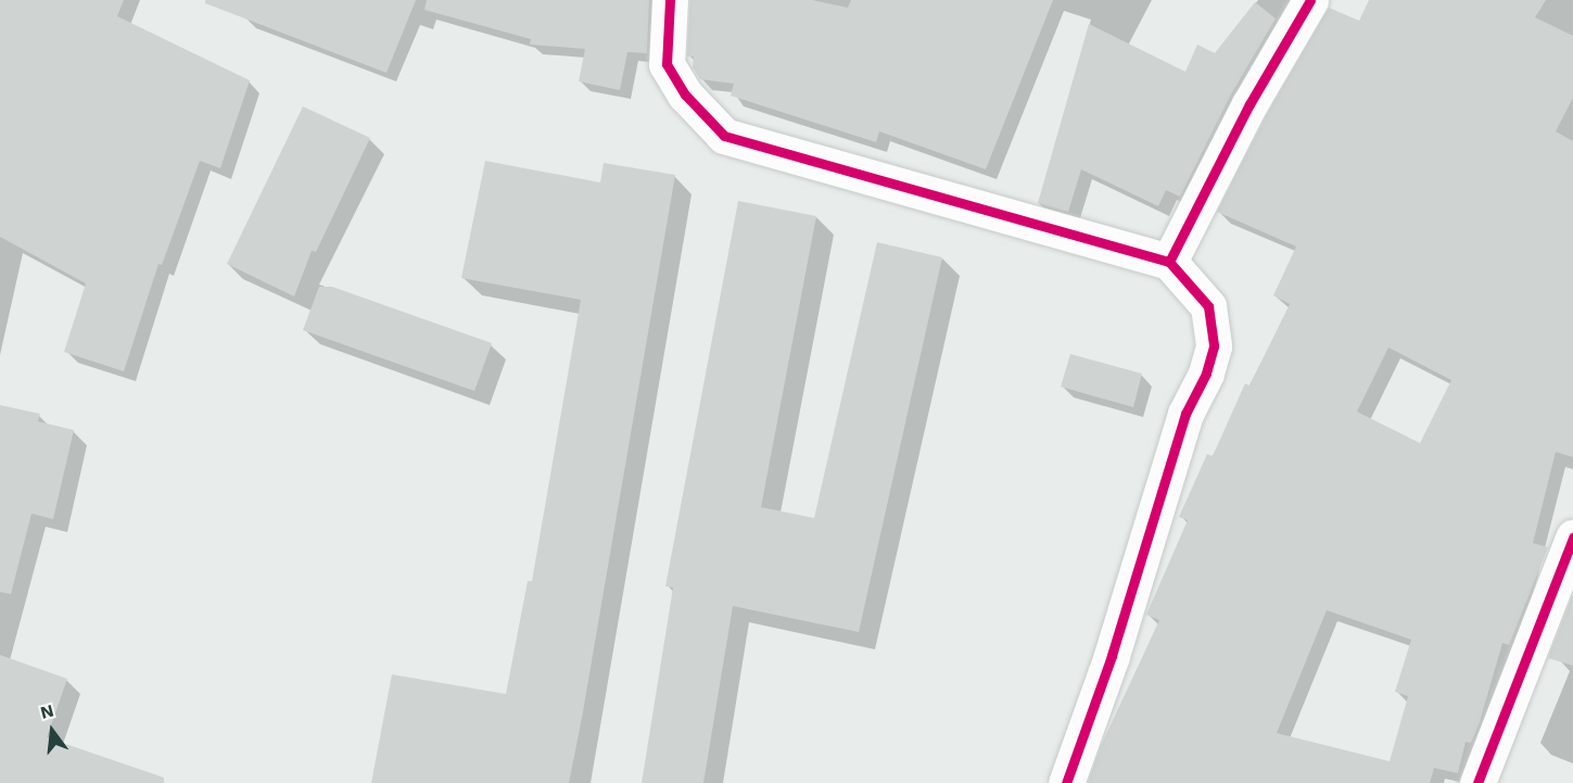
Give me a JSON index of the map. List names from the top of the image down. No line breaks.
{"north":"top"}
